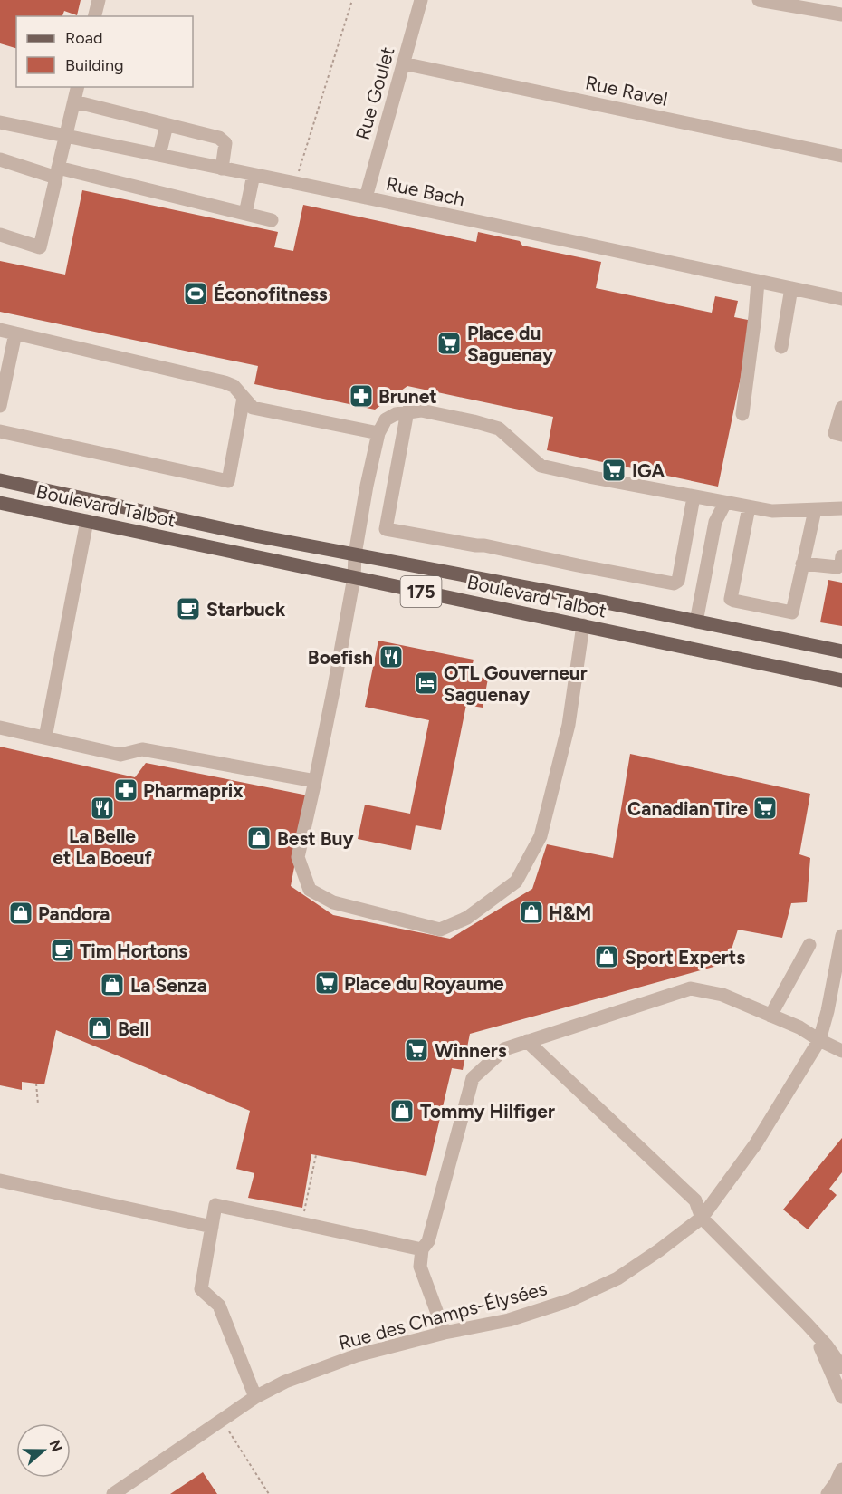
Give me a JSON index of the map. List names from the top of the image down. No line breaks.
{"streets":{"main road":["Boulevard Talbot","175"],"street":["Rue Ravel","Rue Goulet","Rue Bach","Rue des Champs-Élysées"]},"crossings":[["Rue Ravel","Rue Goulet"],["Rue Goulet","Rue Bach"]],"places":{"sports":["Éconofitness"],"supermarket":["Place du Saguenay","IGA","Canadian Tire","Place du Royaume","Winners"],"pharmacy":["Brunet","Pharmaprix"],"cafe":["Starbuck","Tim Hortons"],"restaurant":["Boefish","La Belle et La Boeuf"],"hotel":["OTL Gouverneur Saguenay"],"shop":["Best Buy","H&M","Pandora","Sport Experts","La Senza","Bell","Tommy Hilfiger"]},"legend":["Road","Building"],"north":"right"}
